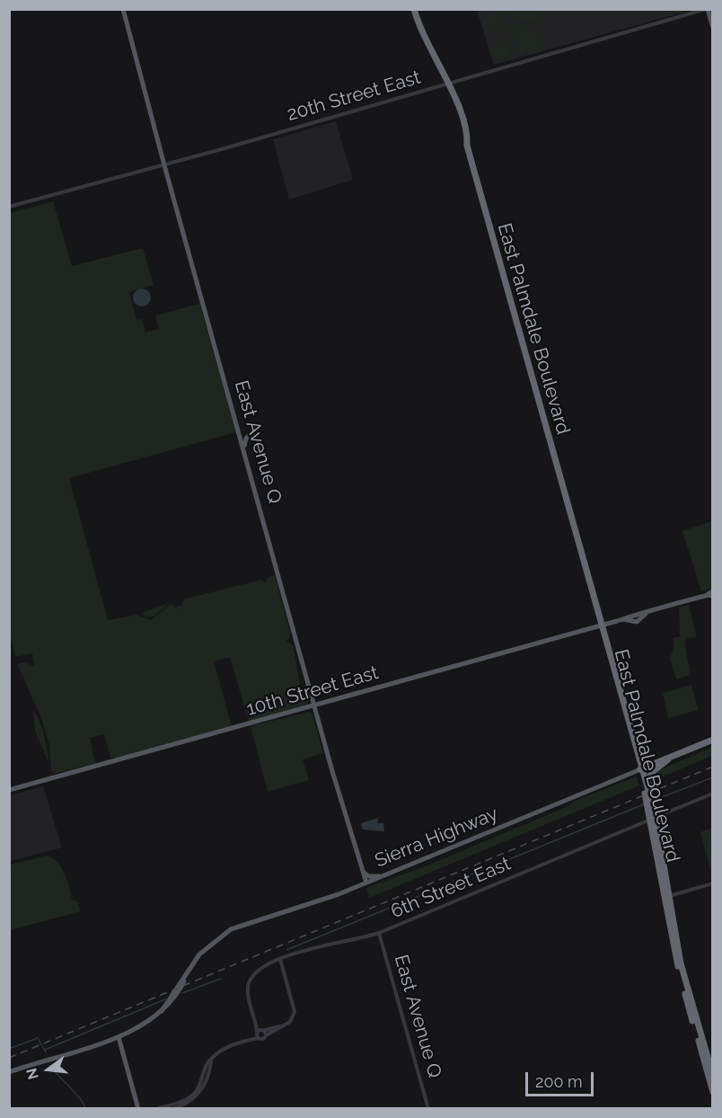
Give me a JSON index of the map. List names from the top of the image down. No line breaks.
{"streets":{"highway":["East Palmdale Boulevard","Sierra Highway"],"main road":["East Avenue Q","10th Street East"],"street":["20th Street East","6th Street East"]},"crossings":[["20th Street East","East Palmdale Boulevard"],["20th Street East","East Avenue Q"],["East Palmdale Boulevard","10th Street East"],["East Palmdale Boulevard","Sierra Highway"],["East Palmdale Boulevard","6th Street East"],["East Avenue Q","10th Street East"],["East Avenue Q","Sierra Highway"],["East Avenue Q","6th Street East"]],"scale_bar":"200 m","north":"left"}
